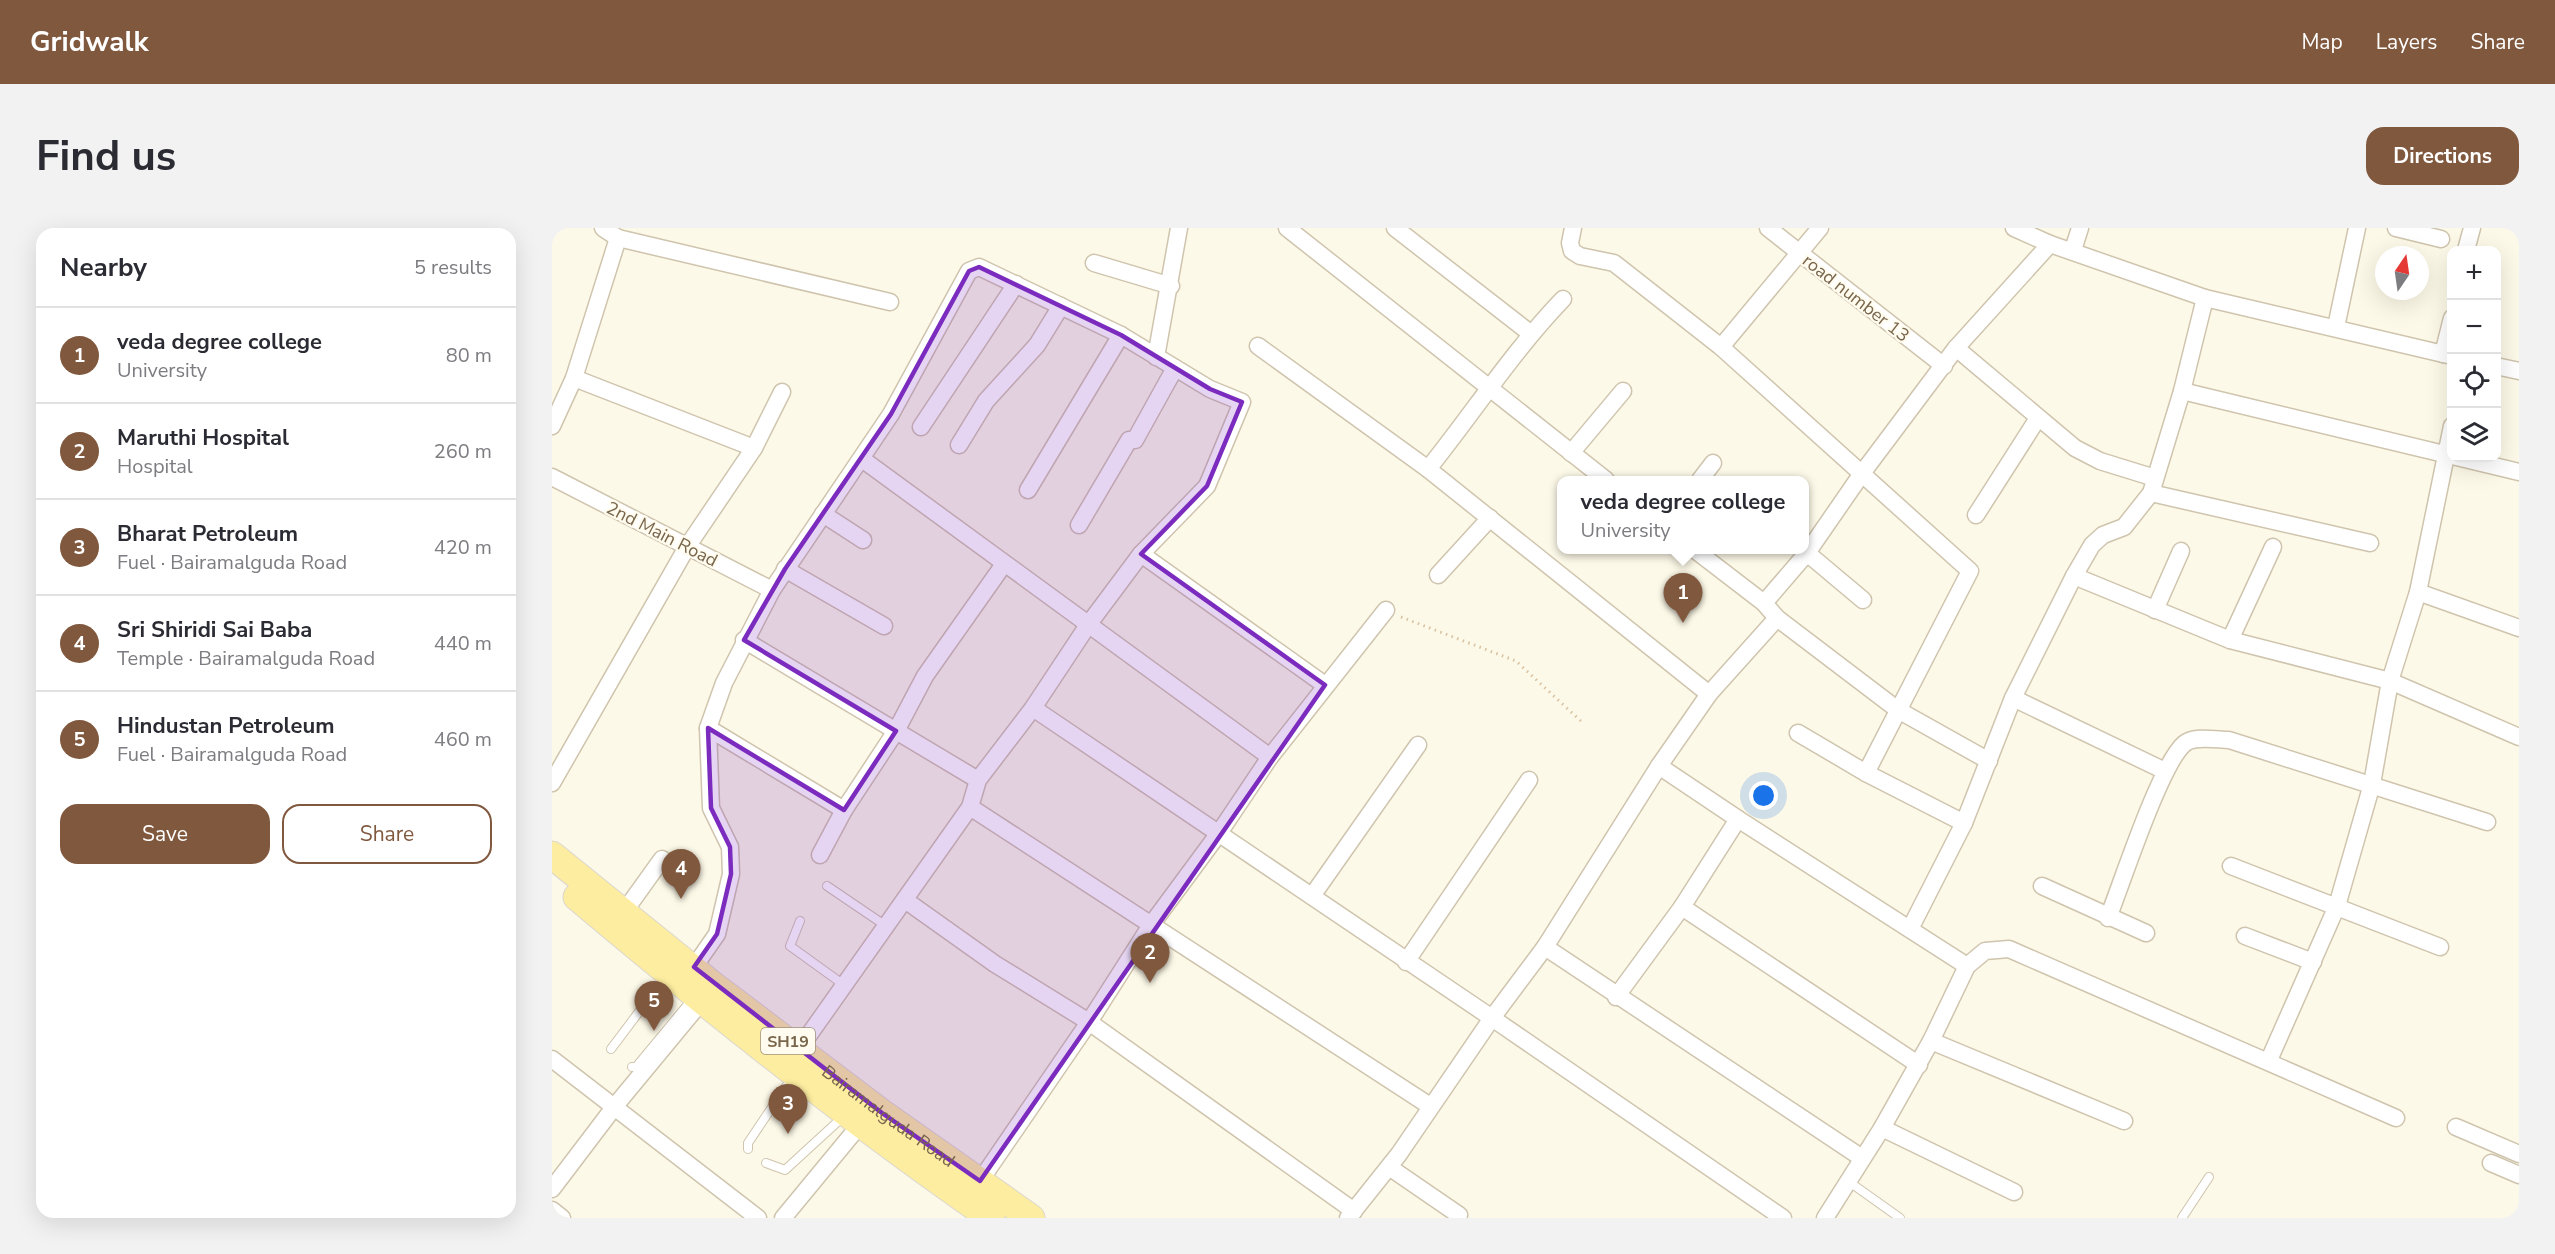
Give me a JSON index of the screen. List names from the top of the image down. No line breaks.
{"streets":{"main road":["SH19","Bairamalguda Road"],"street":["road number 13","2nd Main Road"]},"north":"top","page":{"header":"Gridwalk","nav":["Map","Layers","Share"],"buttons":["Directions",["Save","Share"]],"title":"Find us","heading":["Nearby","5 results"],"map_buttons":["+","−"],"list":[{"mark":"1","name":"veda degree college","note":"University","value":"80 m"},{"mark":"2","name":"Maruthi Hospital","note":"Hospital","value":"260 m"},{"mark":"3","name":"Bharat Petroleum","note":"Fuel · Bairamalguda Road","value":"420 m"},{"mark":"4","name":"Sri Shiridi Sai Baba","note":"Temple · Bairamalguda Road","value":"440 m"},{"mark":"5","name":"Hindustan Petroleum","note":"Fuel · Bairamalguda Road","value":"460 m"}],"popup":["veda degree college","University"],"pins":["1","4","2","5","3"]}}
